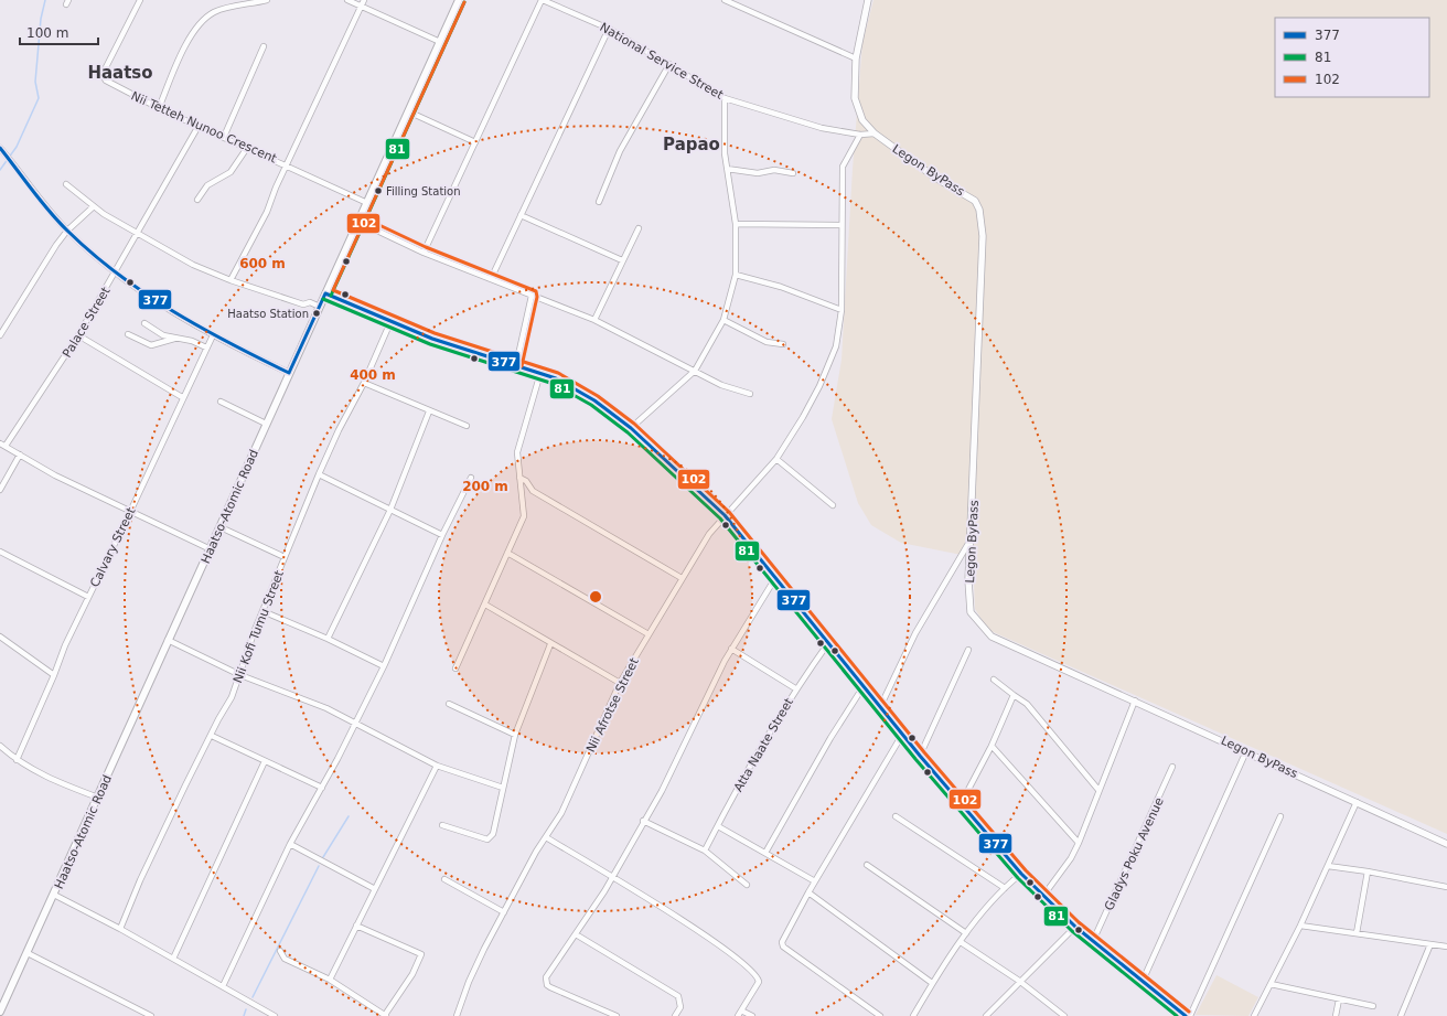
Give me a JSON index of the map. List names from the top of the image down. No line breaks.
{"streets":{"main road":["Haatso-Atomic Road"],"street":["National Service Street","Nii Tetteh Nunoo Crescent","Legon ByPass","Palace Street","Calvary Street","Nii Kofi Tumu Street","Nii Afrotse Street","Atta Naate Street","Gladys Poku Avenue"]},"crossings":[["National Service Street","Legon ByPass"],["National Service Street","Nii Afrotse Street"],["Nii Tetteh Nunoo Crescent","Palace Street"],["Nii Tetteh Nunoo Crescent","Haatso-Atomic Road"]],"districts":["Haatso","Papao"],"places":["Filling Station","Haatso Station"],"lines":["transit line 81","transit line 102","transit line 377"],"legend":["377","81","102"],"scale_bar":"100 m","rings":["600 m","400 m","200 m"]}
